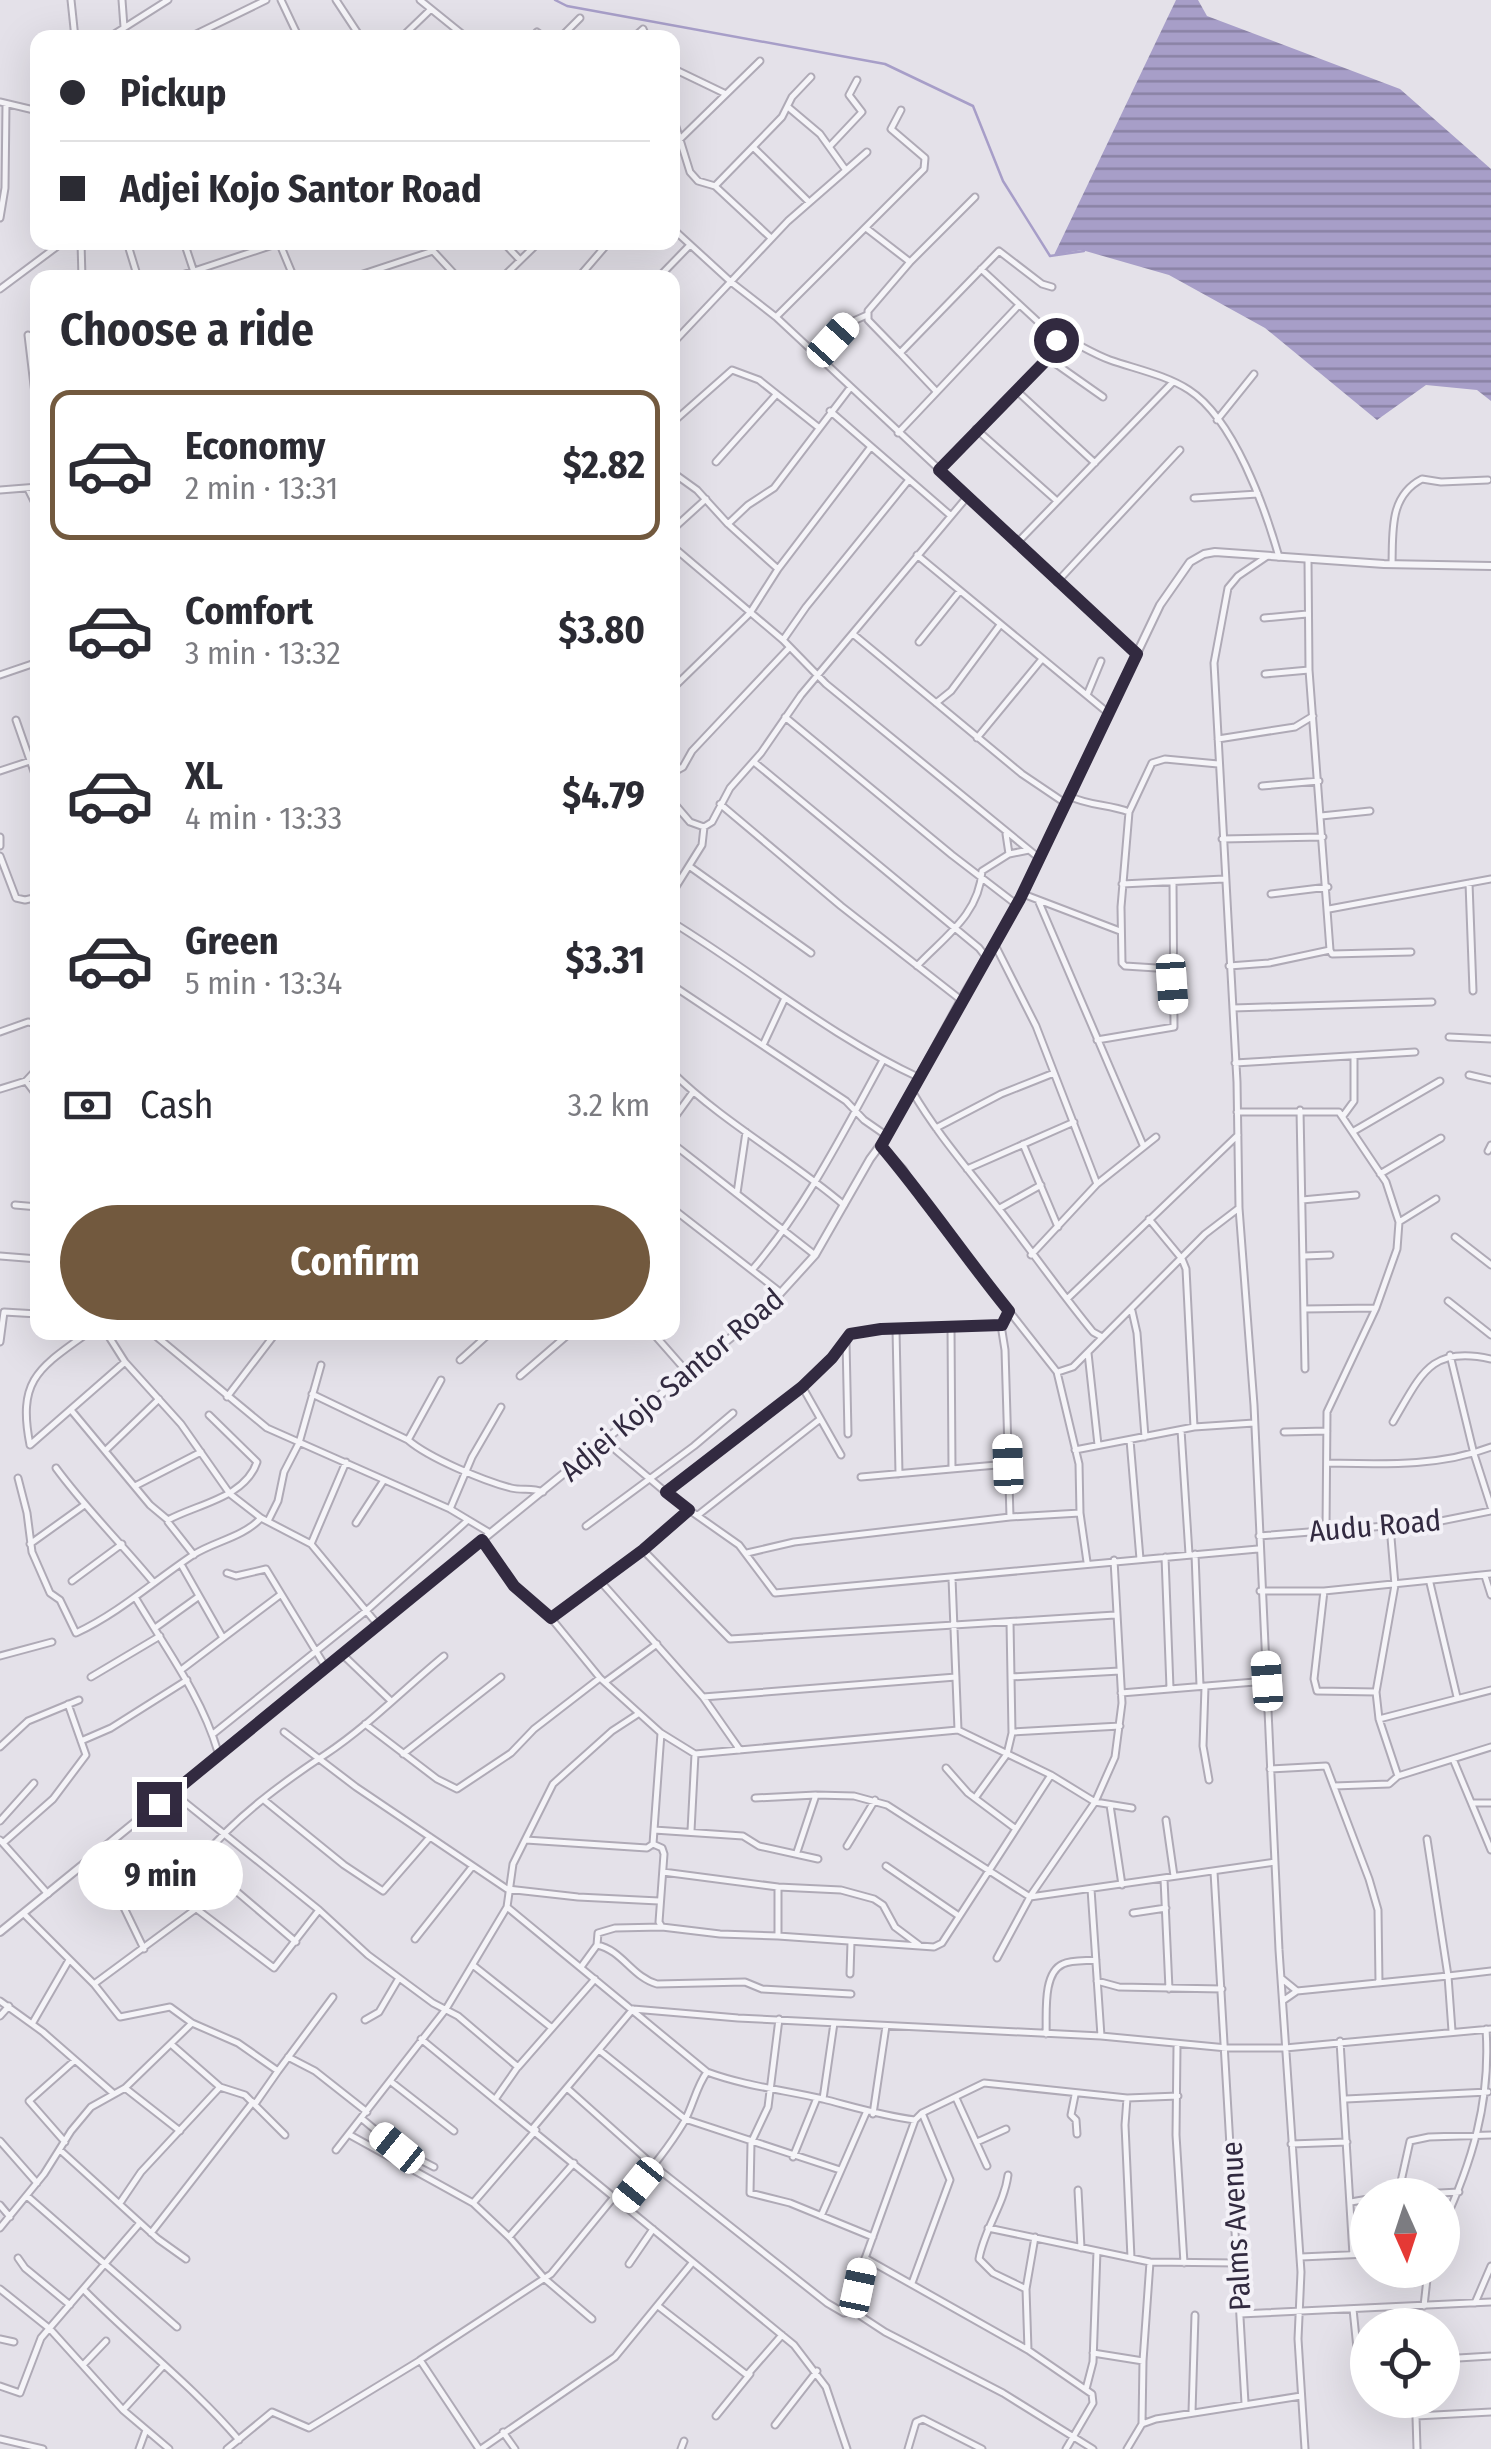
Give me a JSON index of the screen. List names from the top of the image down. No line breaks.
{"streets":{"street":["Adjei Kojo Santor Road","Audu Road","Palms Avenue"]},"north":"bottom","page":{"banner":["Pickup","Adjei Kojo Santor Road"],"heading":"Choose a ride","list":[{"name":"Economy","note":"2 min · 13:31","value":"$2.82"},{"name":"Comfort","note":"3 min · 13:32","value":"$3.80"},{"name":"XL","note":"4 min · 13:33","value":"$4.79"},{"name":"Green","note":"5 min · 13:34","value":"$3.31"}],"pay":["Cash","3.2 km"],"buttons":"Confirm","bubble":"9 min"}}
